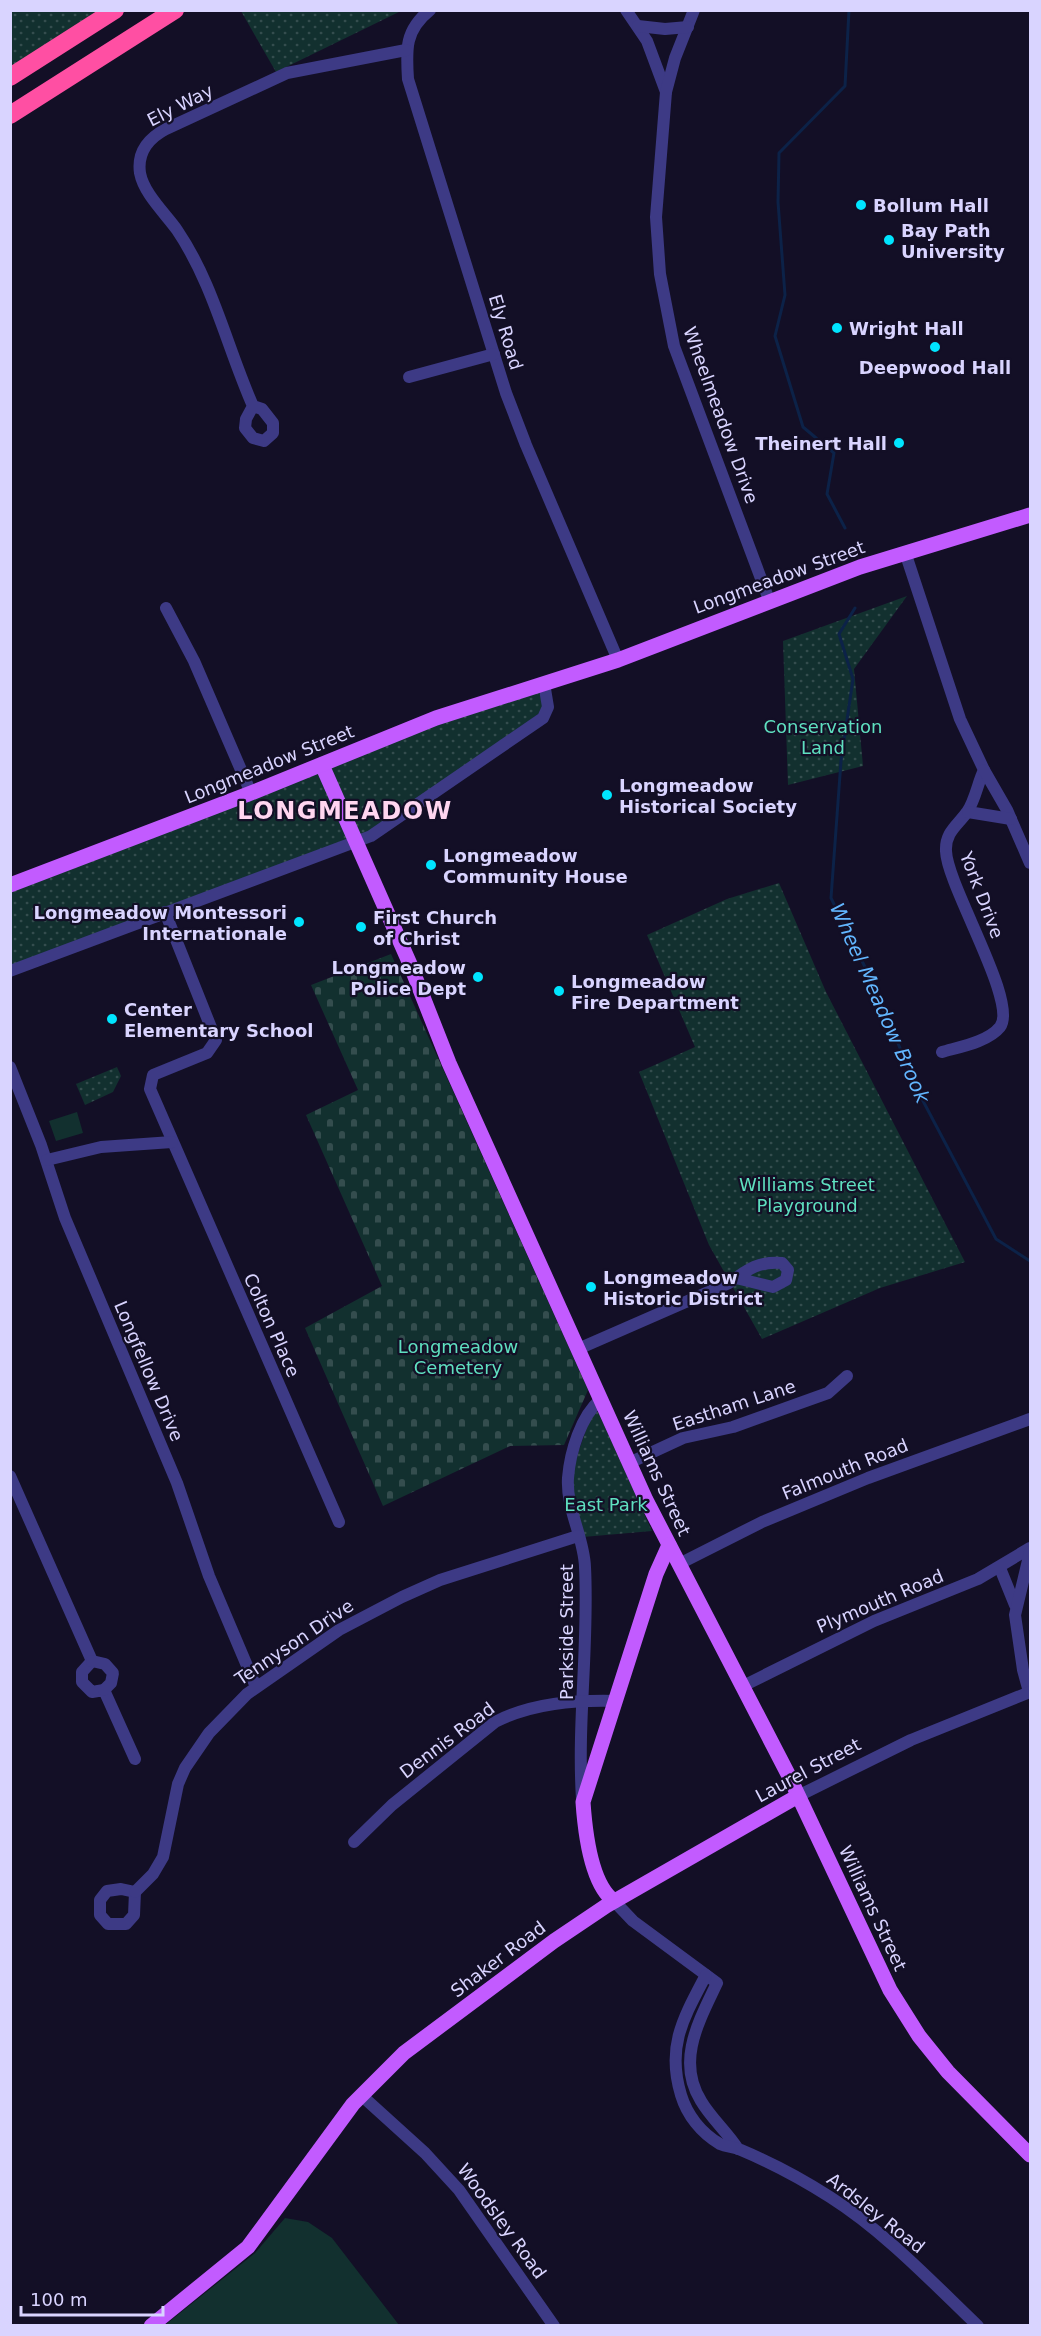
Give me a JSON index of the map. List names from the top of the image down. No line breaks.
{"streets":{"main road":["Longmeadow Street","Williams Street","Laurel Street","Shaker Road"],"street":["Ely Way","Ely Road","Wheelmeadow Drive","York Drive","Colton Place","Longfellow Drive","Eastham Lane","Falmouth Road","Plymouth Road","Parkside Street","Tennyson Drive","Dennis Road","Ardsley Road","Woodsley Road"]},"crossings":[["Ely Way","Ely Road"],["Ely Road","Longmeadow Street"],["Wheelmeadow Drive","Longmeadow Street"],["Longmeadow Street","Williams Street"],["Longfellow Drive","Tennyson Drive"],["Eastham Lane","Williams Street"],["Falmouth Road","Williams Street"],["Williams Street","Plymouth Road"],["Williams Street","Parkside Street"],["Williams Street","Laurel Street"],["Parkside Street","Tennyson Drive"],["Parkside Street","Dennis Road"],["Laurel Street","Shaker Road"],["Shaker Road","Woodsley Road"]],"districts":["LONGMEADOW"],"water":["Wheel Meadow Brook"],"parks":["Conservation Land","Williams Street Playground","Longmeadow Cemetery","East Park"],"places":["Bollum Hall","Bay Path University","Wright Hall","Deepwood Hall","Theinert Hall","Longmeadow Historical Society","Longmeadow Community House","Longmeadow Montessori Internationale","First Church of Christ","Longmeadow Police Dept","Longmeadow Fire Department","Center Elementary School","Longmeadow Historic District"],"scale_bar":"100 m"}
